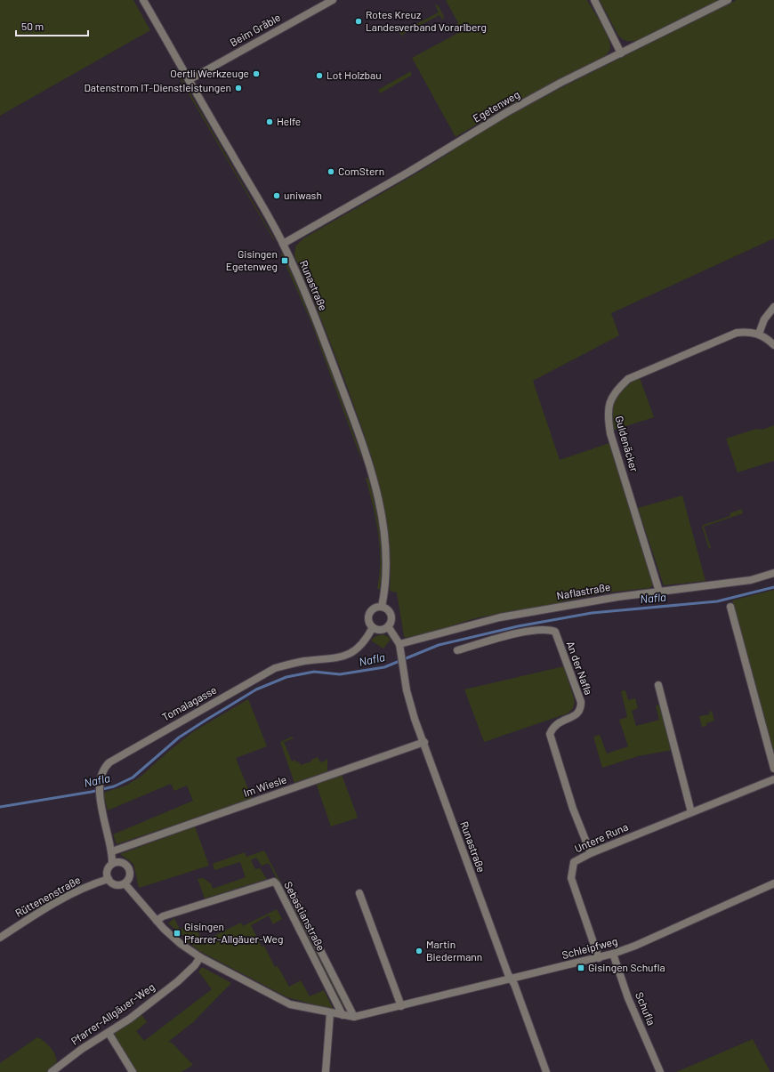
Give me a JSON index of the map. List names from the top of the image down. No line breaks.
{"streets":{"street":["Beim Gräble","Egetenweg","Runastraße","Guldenäcker","Naflastraße","An der Nafla","Tomalagasse","Im Wiesle","Untere Runa","Rüttenenstraße","Sebastianstraße","Schleipfweg","Schufla","Pfarrer-Allgäuer-Weg"]},"crossings":[["Beim Gräble","Runastraße"],["Egetenweg","Runastraße"],["Runastraße","Naflastraße"],["Runastraße","Tomalagasse"],["Runastraße","Im Wiesle"],["Runastraße","Schleipfweg"],["Guldenäcker","Naflastraße"],["An der Nafla","Untere Runa"],["Tomalagasse","Im Wiesle"],["Tomalagasse","Rüttenenstraße"],["Untere Runa","Schleipfweg"],["Sebastianstraße","Schleipfweg"],["Schleipfweg","Schufla"]],"water":["Nafla"],"places":{"other":["Rotes Kreuz Landesverband Vorarlberg","Oertli Werkzeuge","Lot Holzbau","Datenstrom IT-Dienstleistungen","Helfe","ComStern","uniwash","Martin Biedermann"],"transit":["Gisingen Egetenweg","Gisingen Pfarrer-Allgäuer-Weg","Gisingen Schufla"]},"scale_bar":"50 m"}
